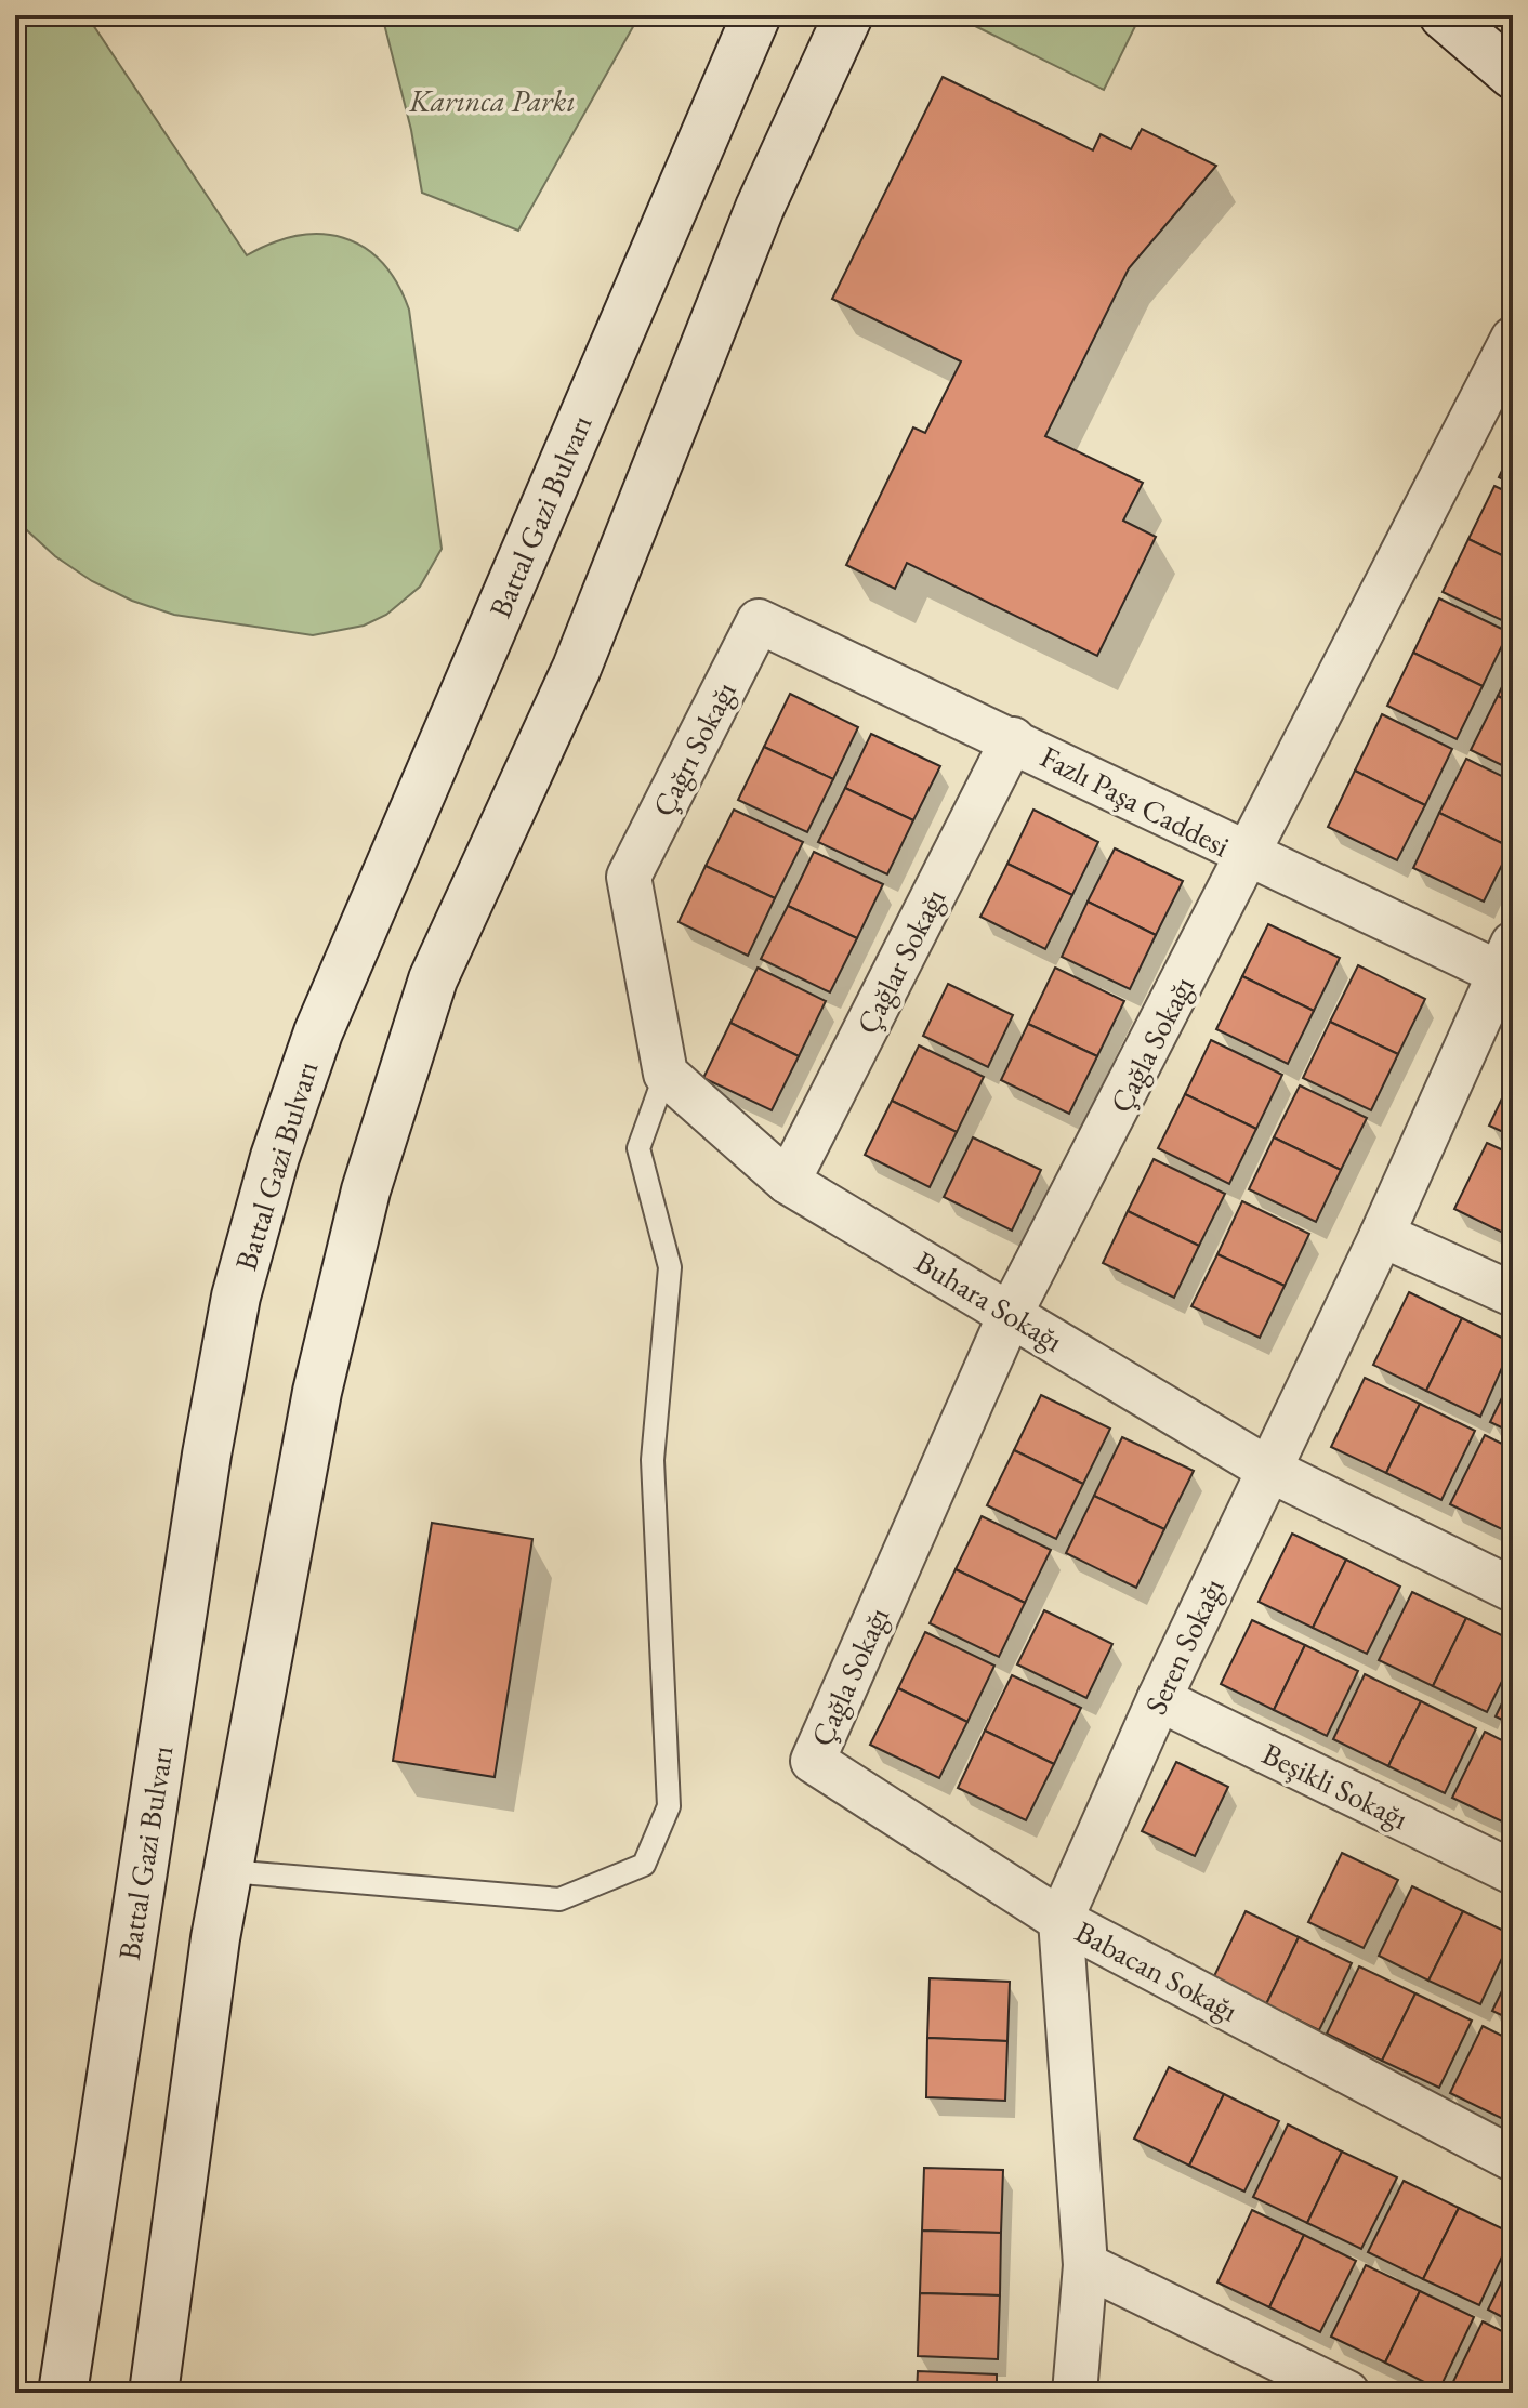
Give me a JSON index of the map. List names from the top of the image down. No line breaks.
{"streets":{"street":["Battal Gazi Bulvarı","Çağrı Sokağı","Fazlı Paşa Caddesi","Çağlar Sokağı","Çağla Sokağı","Buhara Sokağı","Seren Sokağı","Beşikli Sokağı","Babacan Sokağı"]},"crossings":[["Çağrı Sokağı","Fazlı Paşa Caddesi"],["Çağrı Sokağı","Buhara Sokağı"],["Fazlı Paşa Caddesi","Çağlar Sokağı"],["Fazlı Paşa Caddesi","Çağla Sokağı"],["Fazlı Paşa Caddesi","Seren Sokağı"],["Çağlar Sokağı","Buhara Sokağı"],["Çağla Sokağı","Buhara Sokağı"],["Çağla Sokağı","Babacan Sokağı"],["Buhara Sokağı","Seren Sokağı"],["Seren Sokağı","Beşikli Sokağı"],["Seren Sokağı","Babacan Sokağı"]],"parks":["Karınca Parkı"]}
